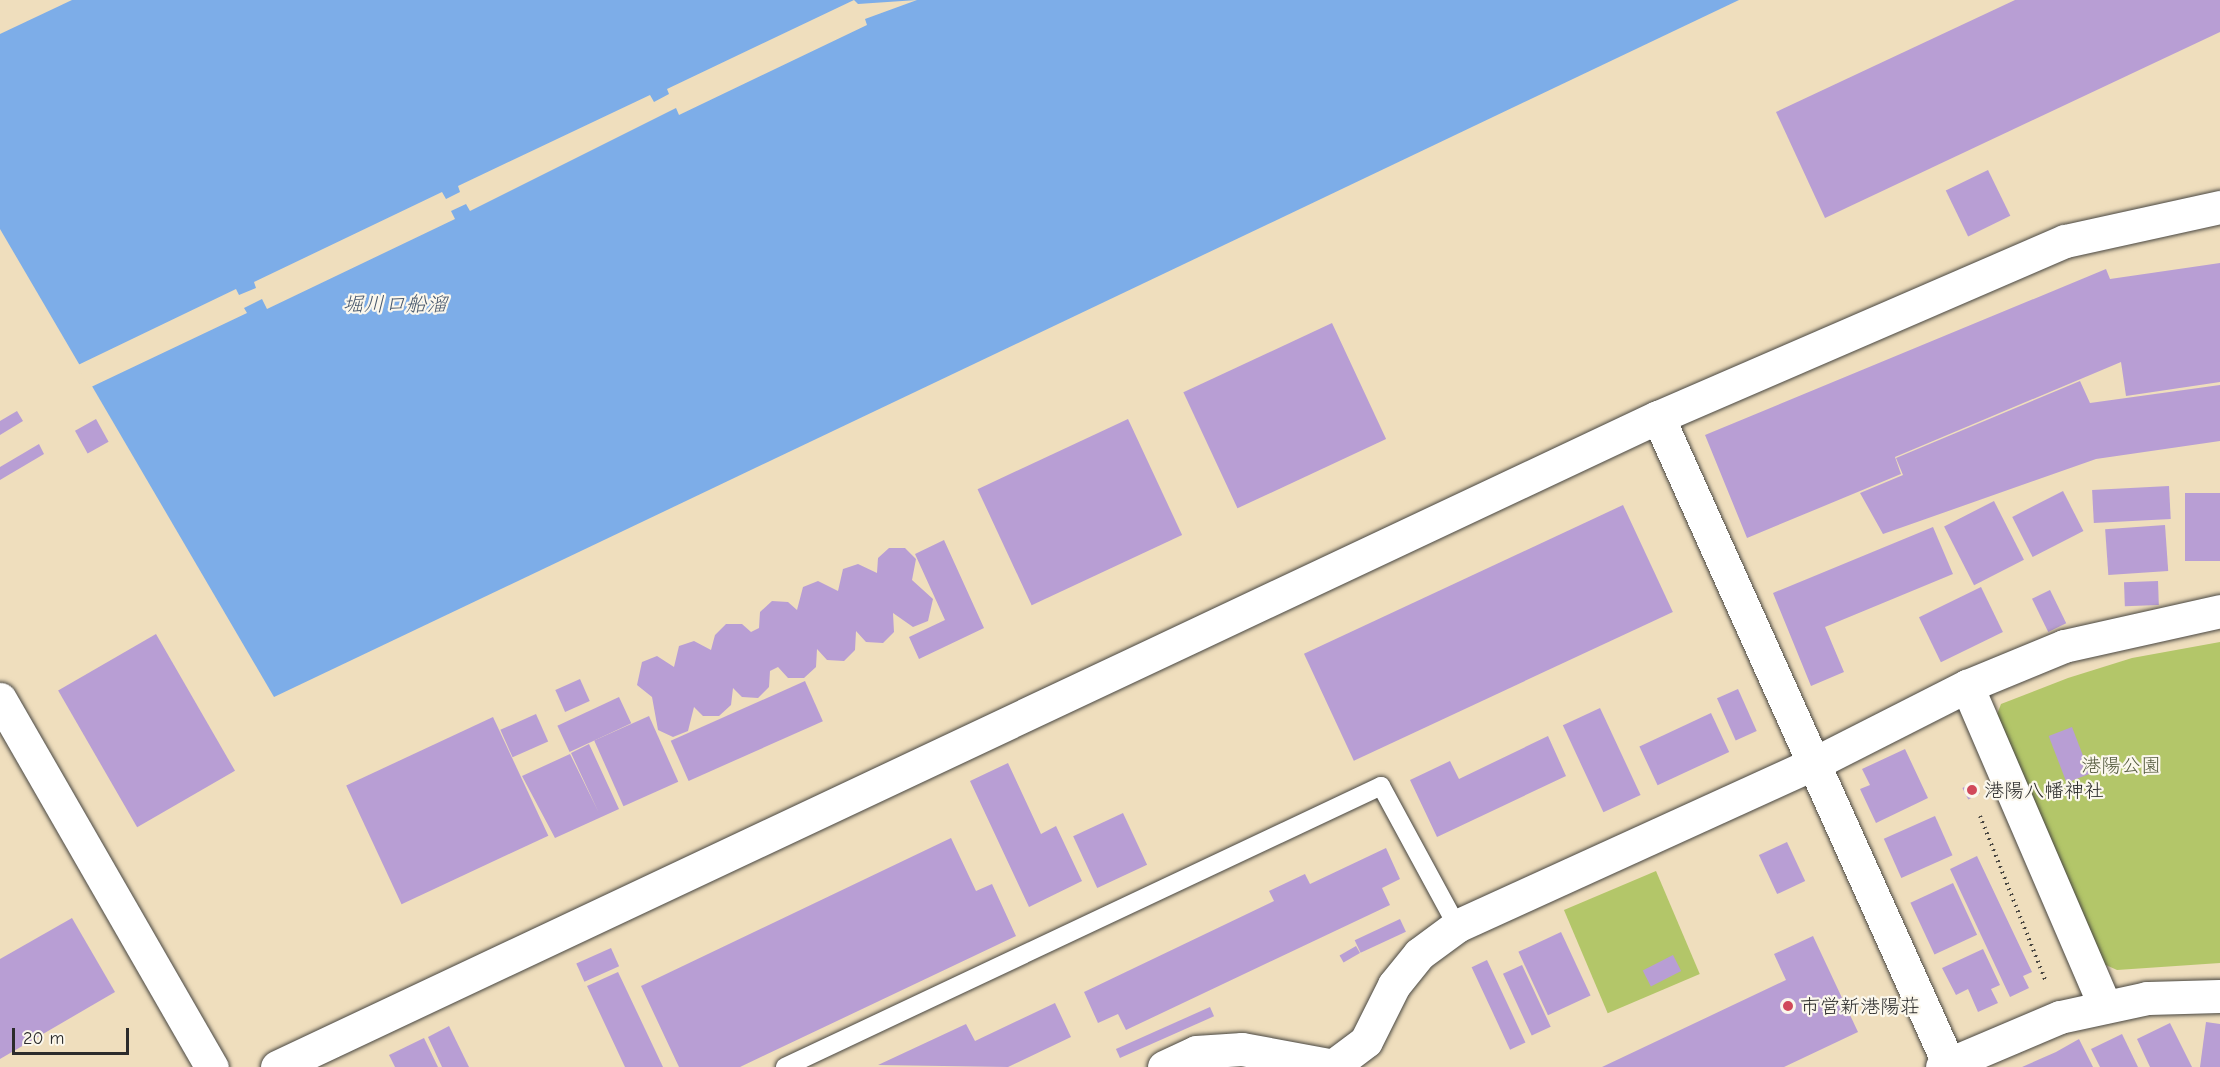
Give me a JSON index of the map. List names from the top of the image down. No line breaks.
{"water":["堀川口船溜"],"parks":["港陽公園"],"places":["港陽八幡神社","市営新港陽荘"],"scale_bar":"20 m"}
